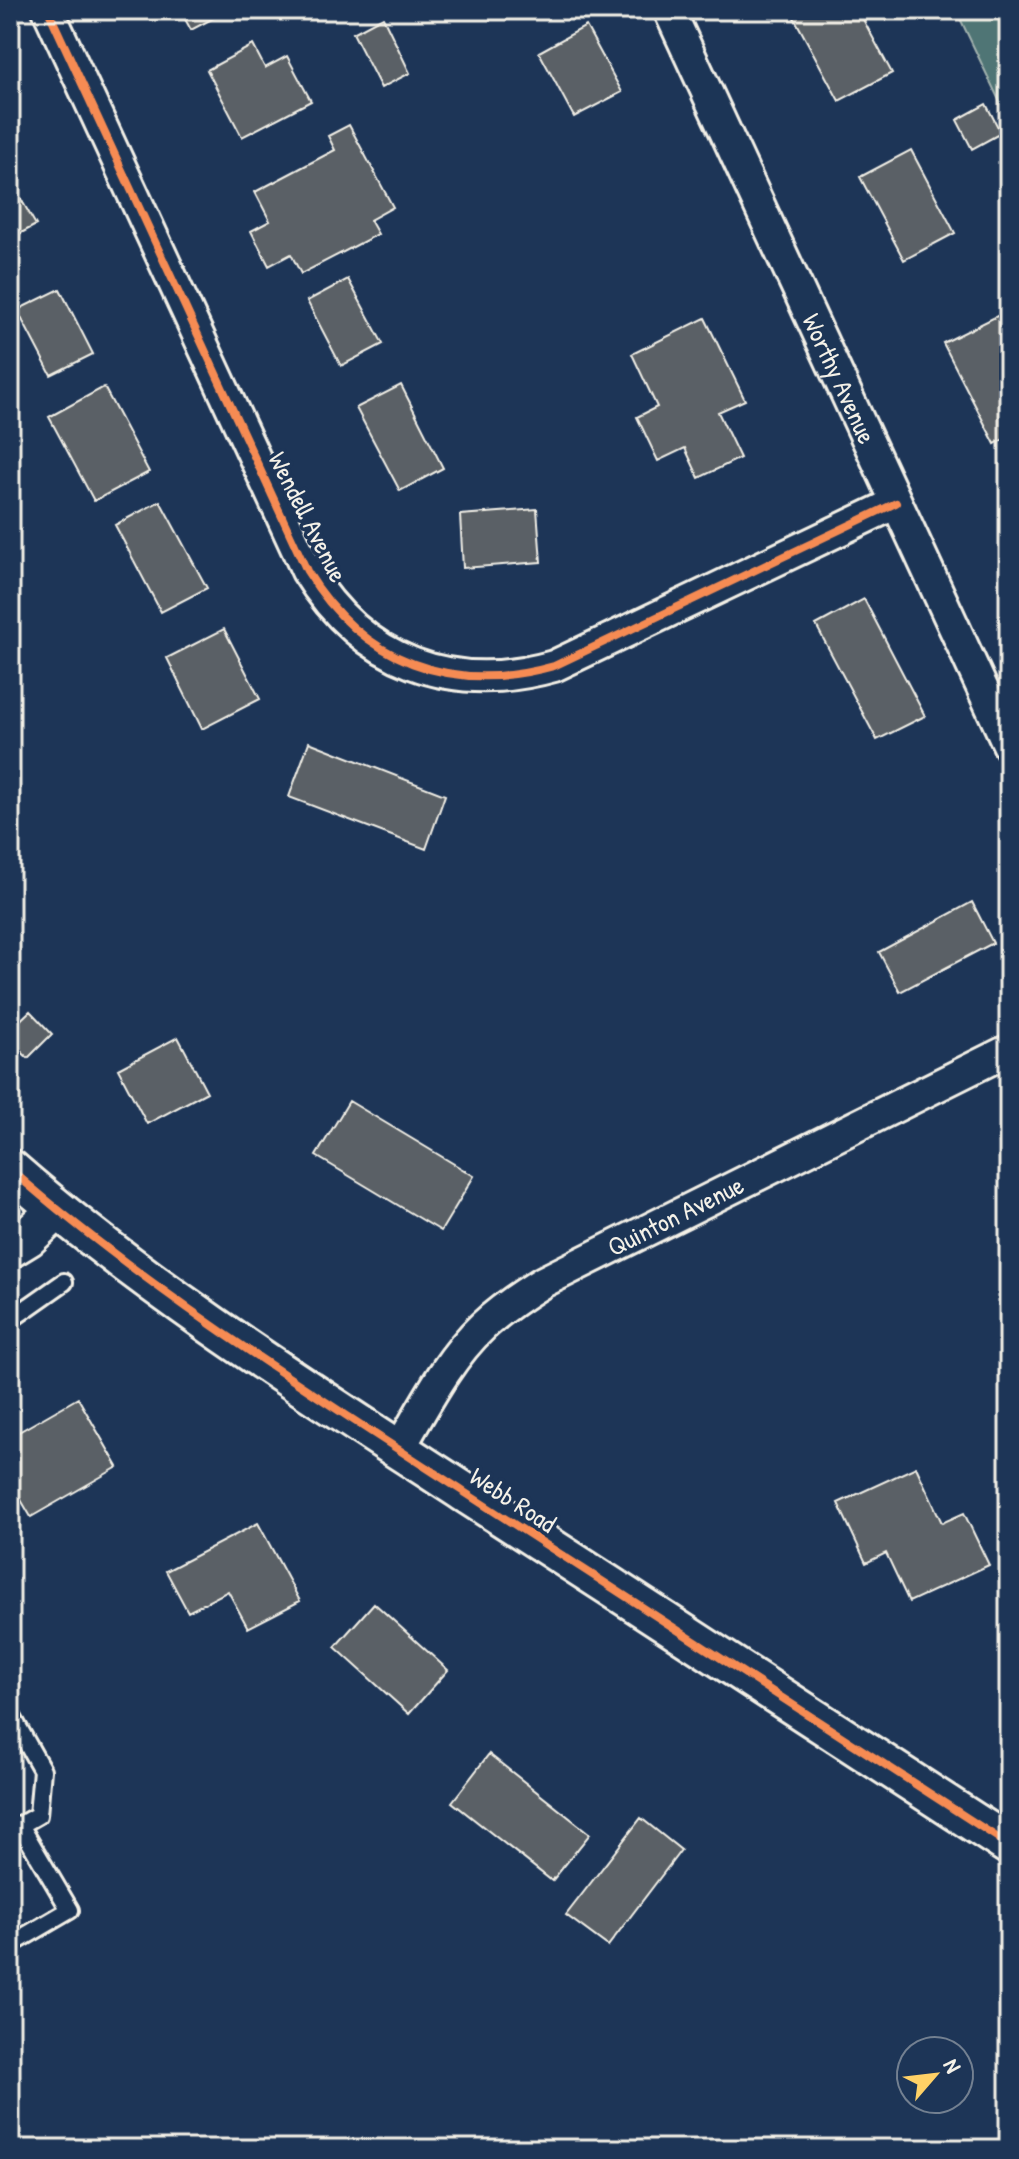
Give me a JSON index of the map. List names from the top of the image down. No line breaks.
{"streets":{"street":["Worthy Avenue","Wendell Avenue","Quinton Avenue","Webb Road"]},"crossings":[["Worthy Avenue","Wendell Avenue"],["Quinton Avenue","Webb Road"]],"north":"top right"}
